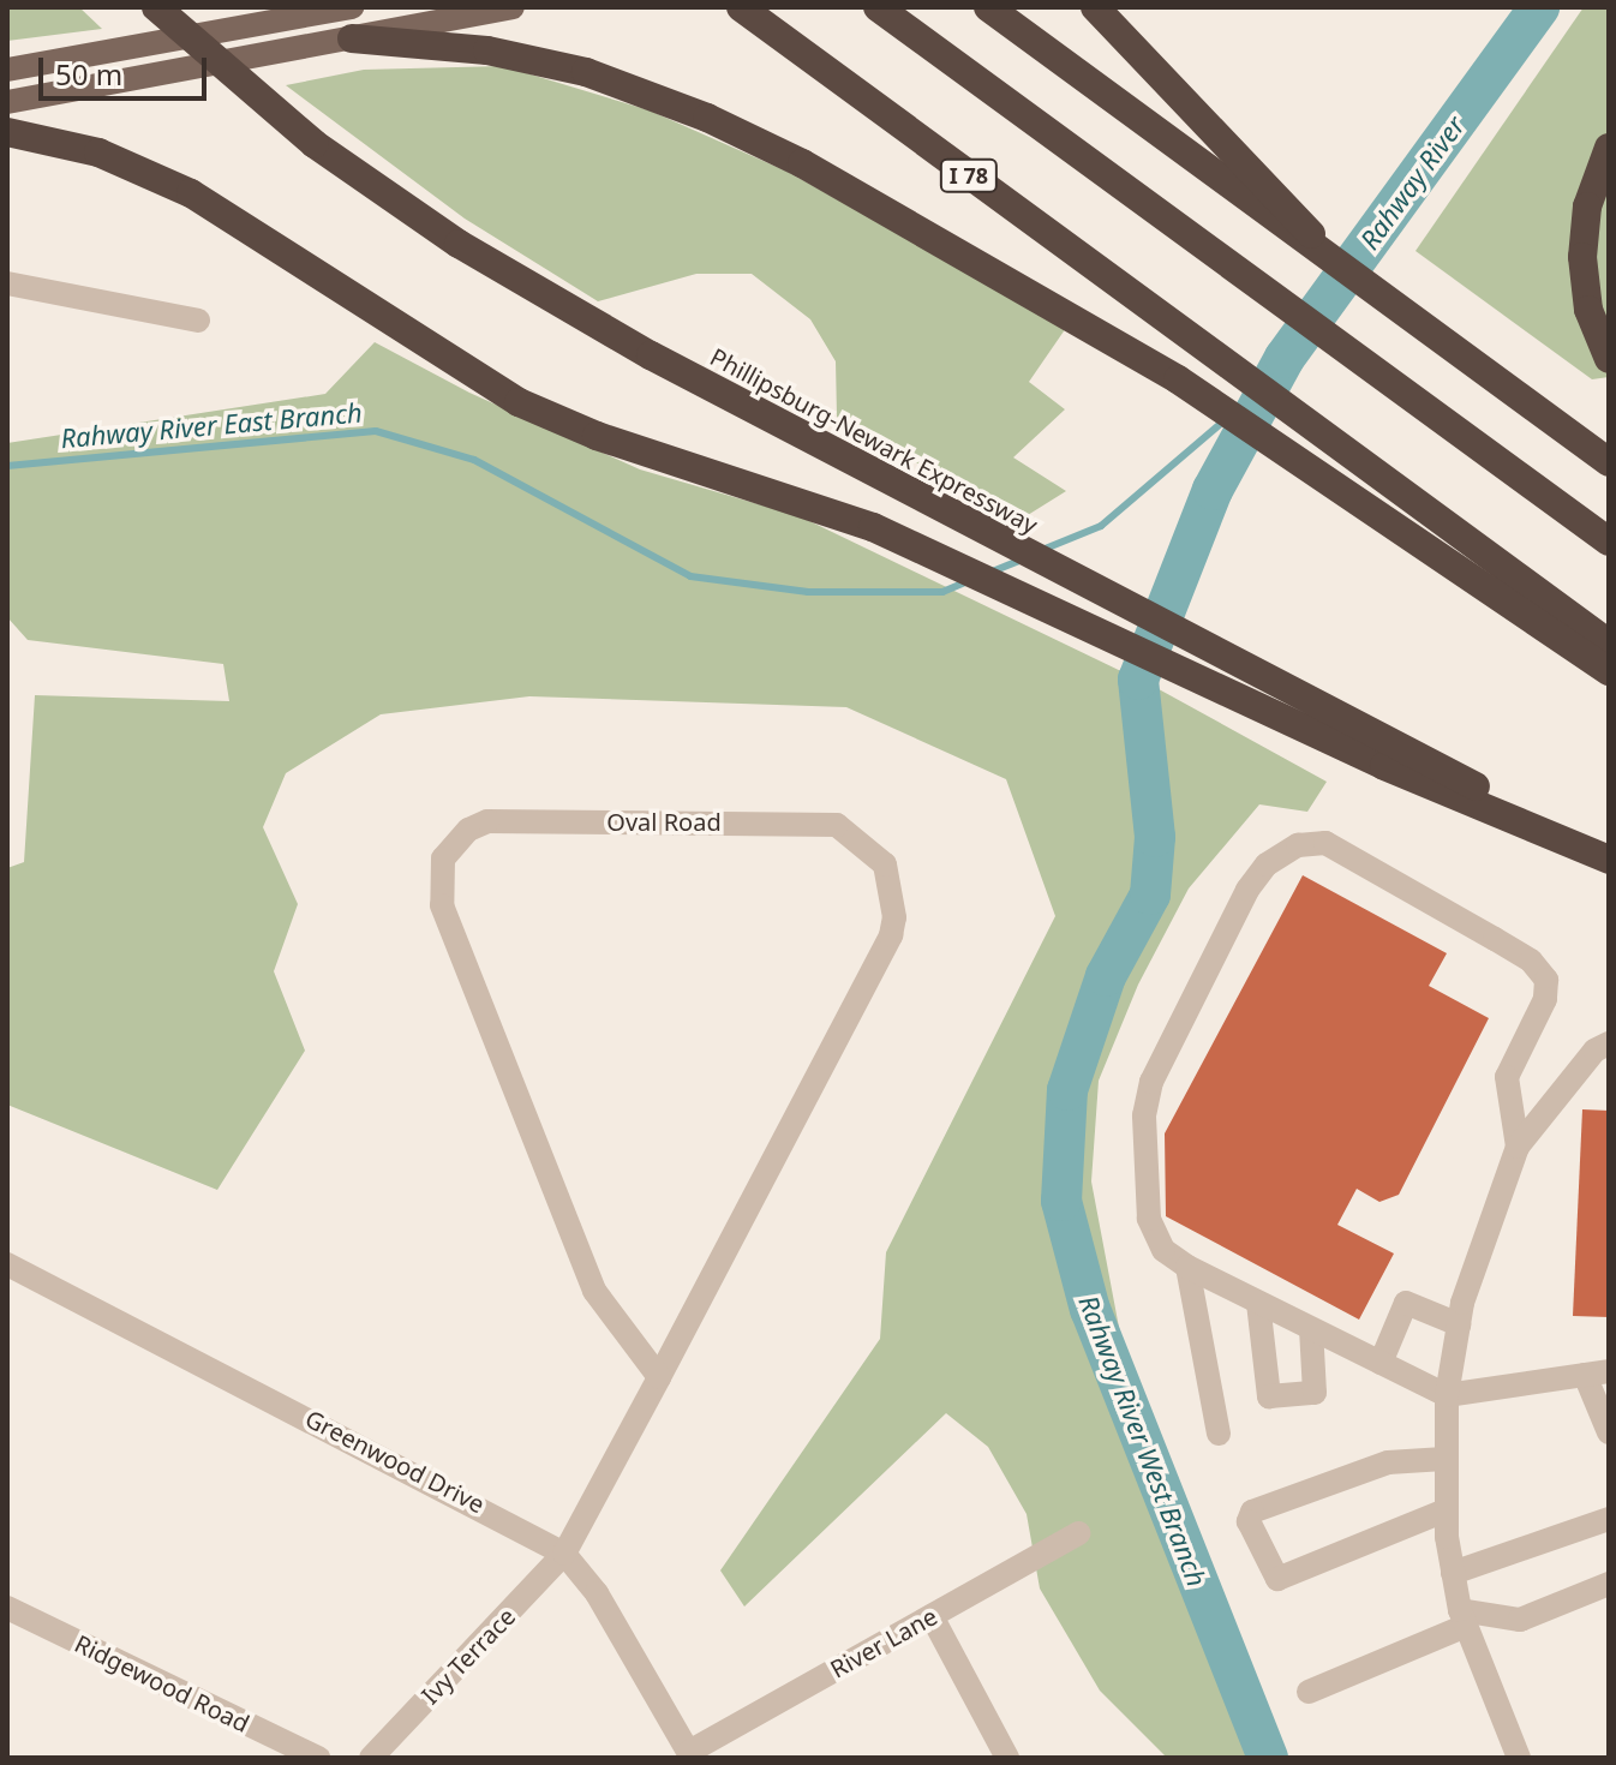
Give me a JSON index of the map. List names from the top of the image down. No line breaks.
{"streets":{"highway":["I 78","Phillipsburg-Newark Expressway"],"street":["Oval Road","Greenwood Drive","River Lane","Ivy Terrace","Ridgewood Road"]},"crossings":[["Oval Road","Greenwood Drive"],["Oval Road","Ivy Terrace"],["Greenwood Drive","River Lane"],["Greenwood Drive","Ivy Terrace"]],"water":["Rahway River","Rahway River East Branch","Rahway River West Branch"],"scale_bar":"50 m"}
